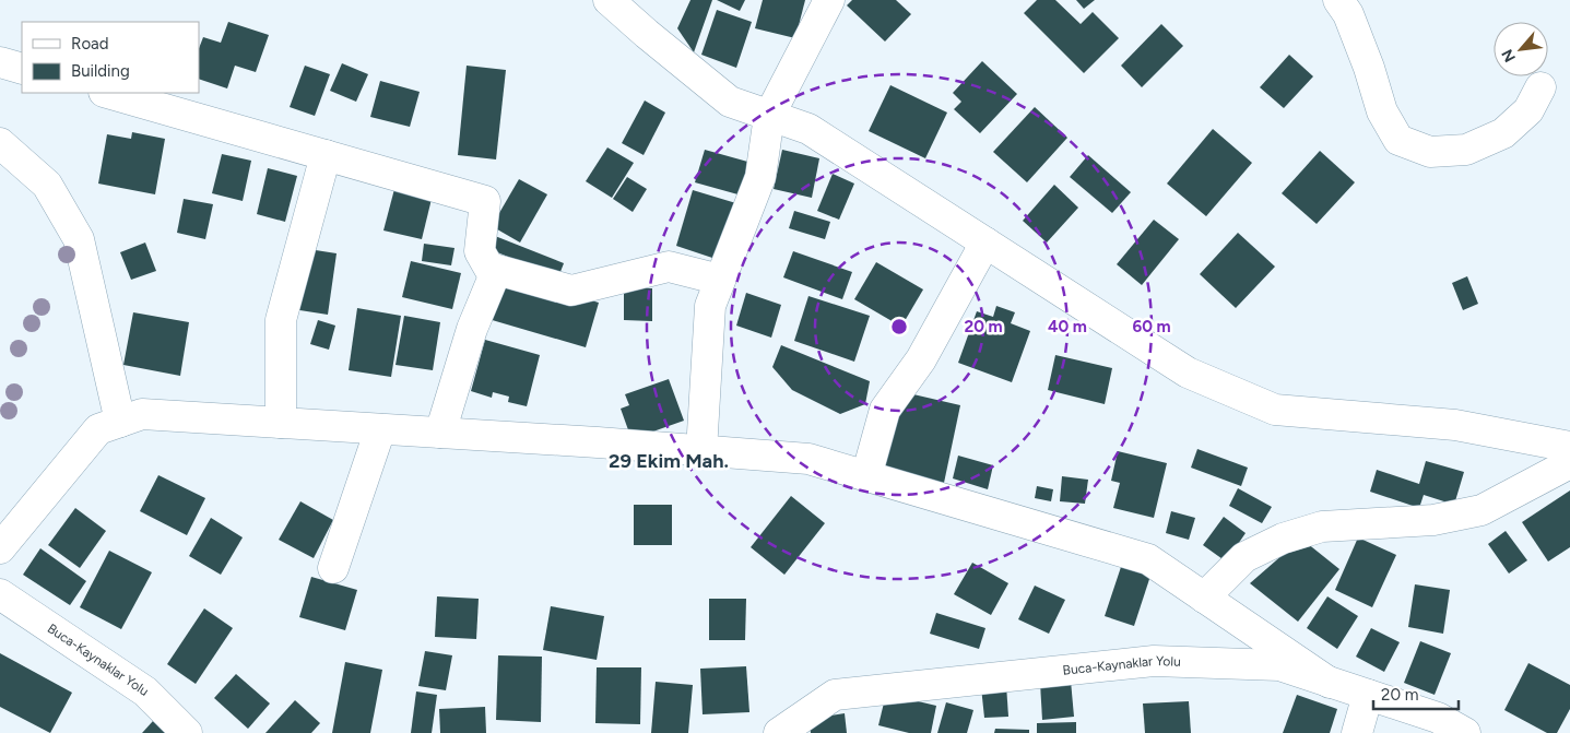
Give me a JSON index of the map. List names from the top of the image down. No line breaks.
{"streets":{"street":["Buca-Kaynaklar Yolu"]},"districts":["29 Ekim Mah."],"legend":["Road","Building"],"scale_bar":"20 m","north":"bottom left","rings":["20 m","40 m","60 m"]}
